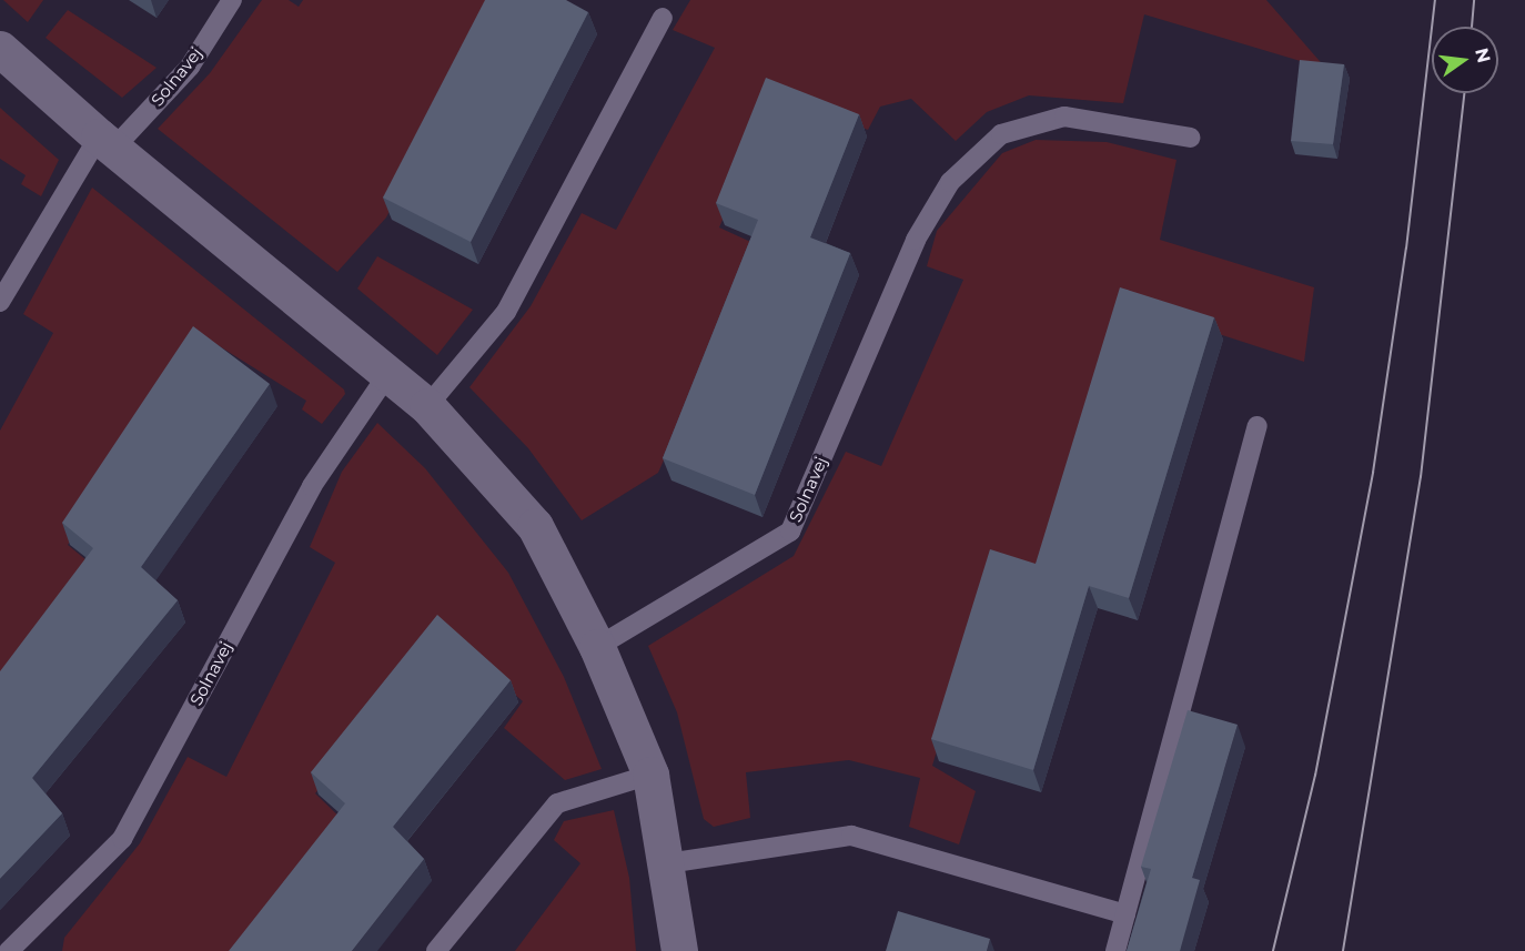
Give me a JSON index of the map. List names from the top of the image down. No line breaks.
{"streets":{"lane":["Solnavej"]},"north":"right"}
